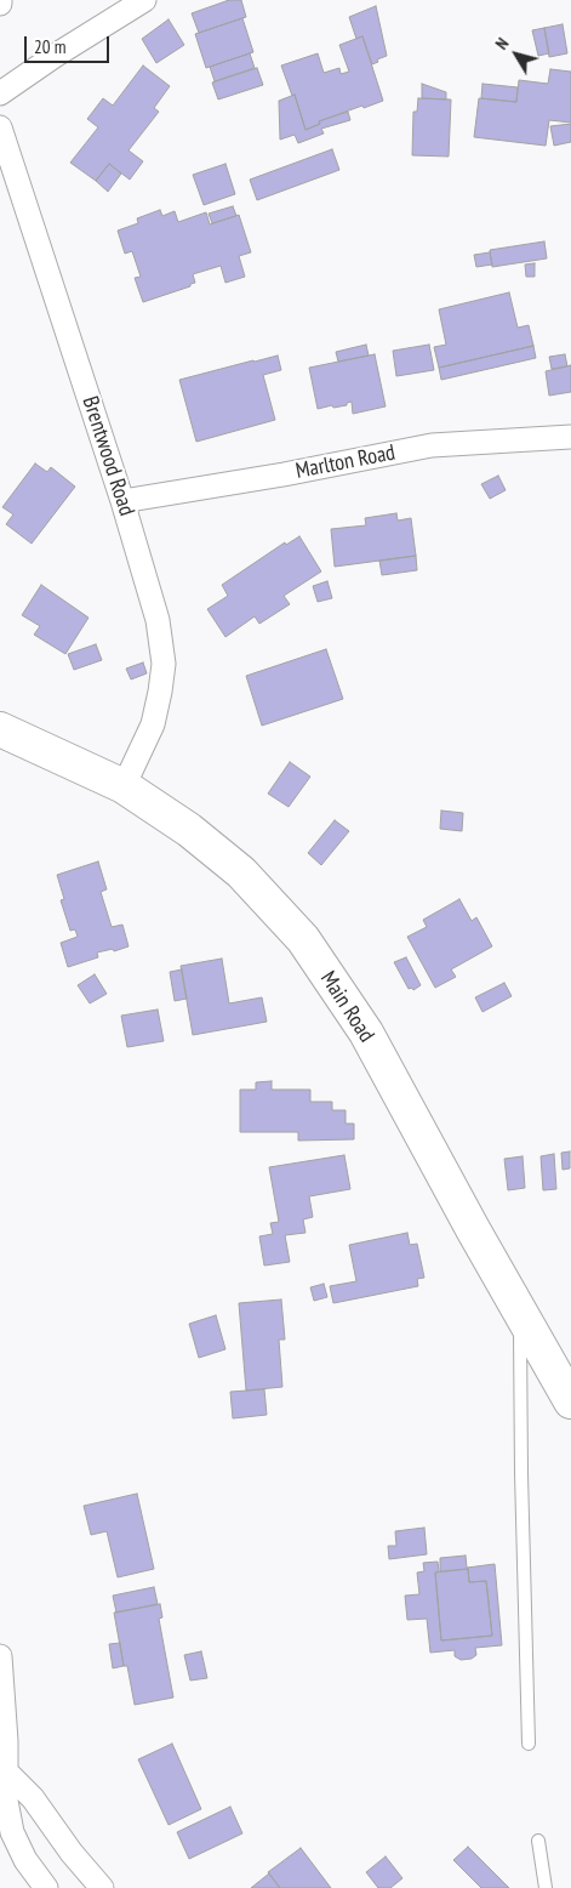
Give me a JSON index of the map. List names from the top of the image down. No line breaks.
{"streets":{"main road":["Main Road"],"street":["Brentwood Road","Marlton Road"]},"crossings":[["Brentwood Road","Marlton Road"],["Brentwood Road","Main Road"]],"scale_bar":"20 m","north":"top left"}
